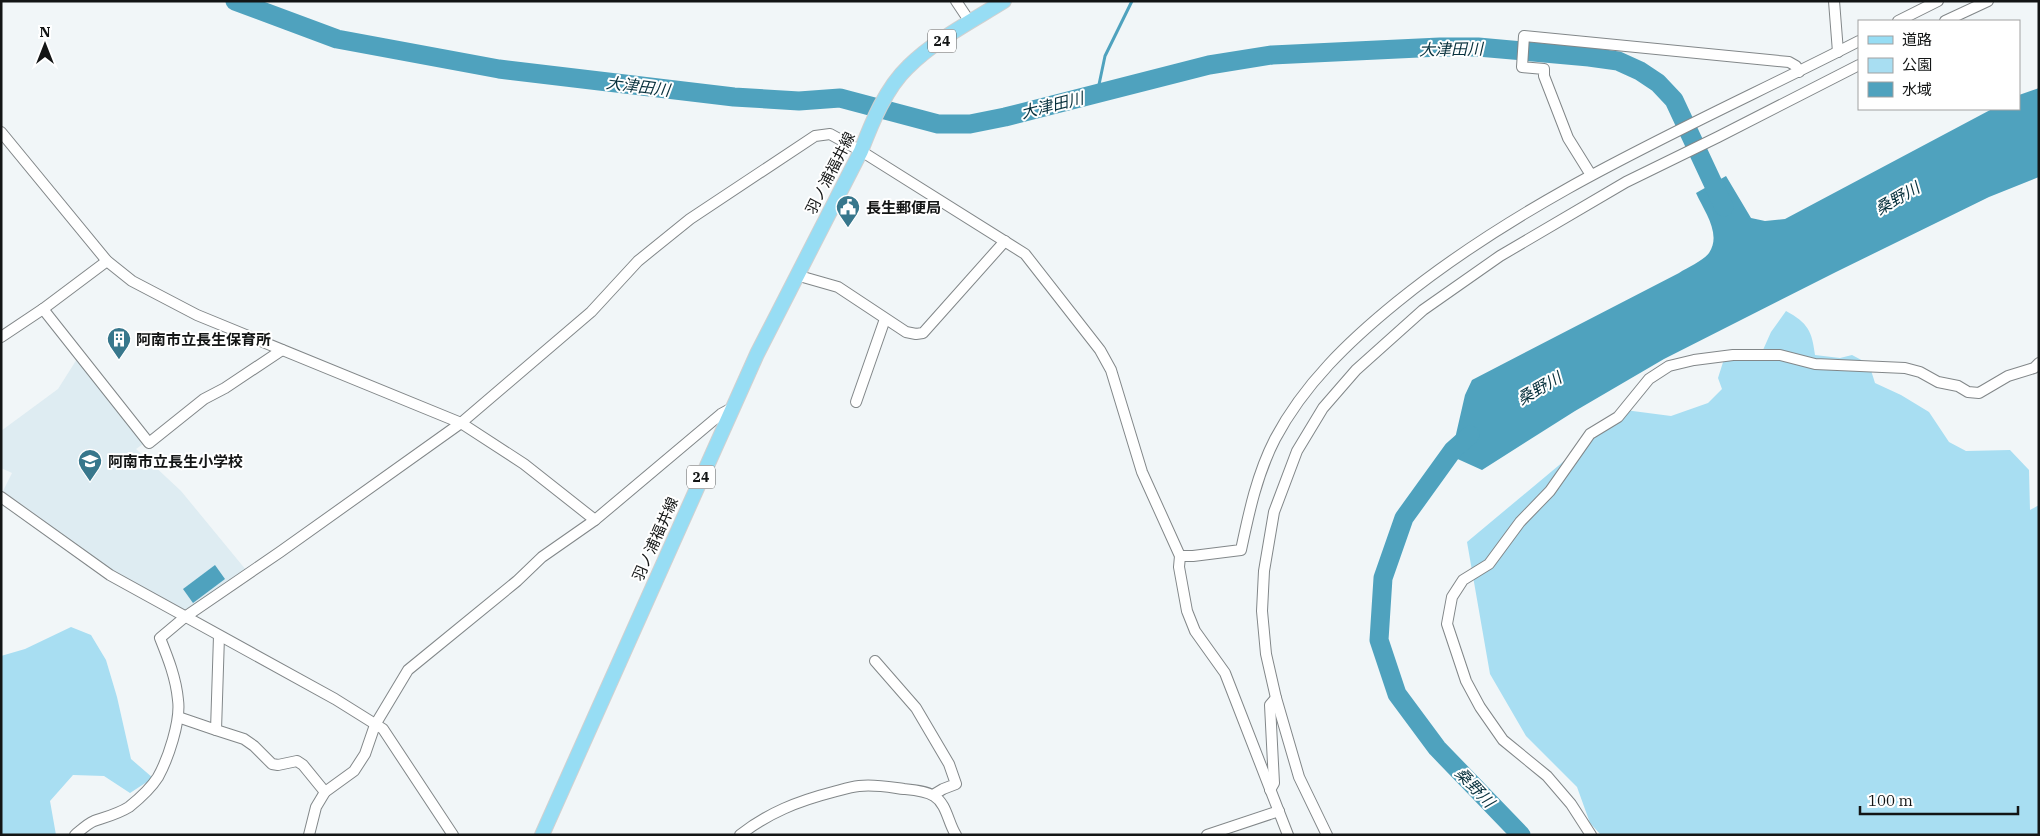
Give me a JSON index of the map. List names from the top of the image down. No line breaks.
{"streets":{"main road":["24","羽ノ浦福井線"]},"crossings":[["24","羽ノ浦福井線"]],"water":["大津田川","桑野川"],"places":{"public building":["長生郵便局"],"building":["阿南市立長生保育所"],"school or university":["阿南市立長生小学校"]},"legend":["道路","公園","水域"],"scale_bar":"100 m","north":"top"}
